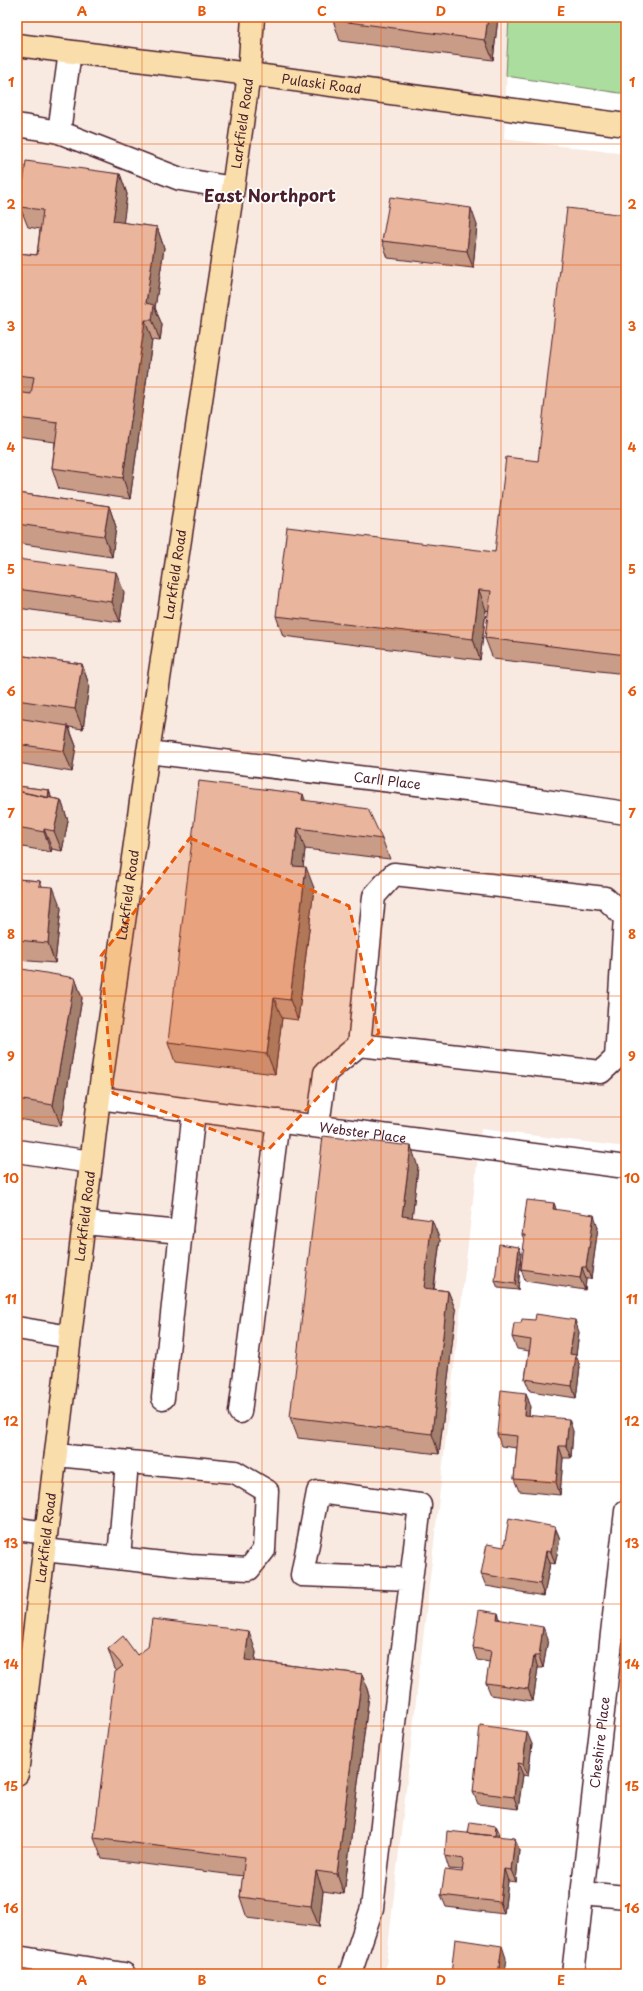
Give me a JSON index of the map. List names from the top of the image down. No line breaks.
{"streets":{"main road":["Pulaski Road","Larkfield Road"],"street":["Carll Place","Webster Place","Cheshire Place"]},"crossings":[["Pulaski Road","Larkfield Road"],["Larkfield Road","Carll Place"],["Larkfield Road","Webster Place"]],"districts":["East Northport"],"grid":{"columns":["A","B","C","D","E"],"rows":["1","2","3","4","5","6","7","8","9","10","11","12","13","14","15","16"]}}
